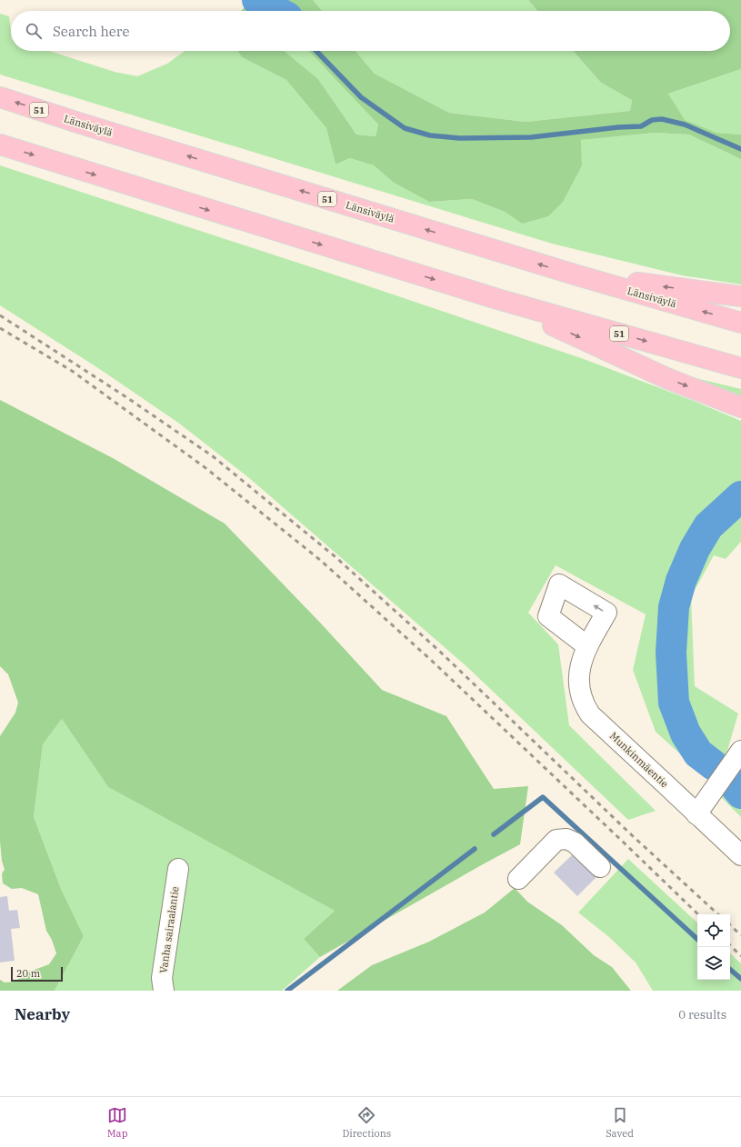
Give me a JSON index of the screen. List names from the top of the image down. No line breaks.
{"streets":{"highway":["51","Länsiväylä"],"street":["Munkinmäentie","Vanha sairaalantie"]},"scale_bar":"20 m","page":{"search":"Search here","scale":"20 m","heading":["Nearby","0 results"],"nav":["Map","Directions","Saved"]}}
